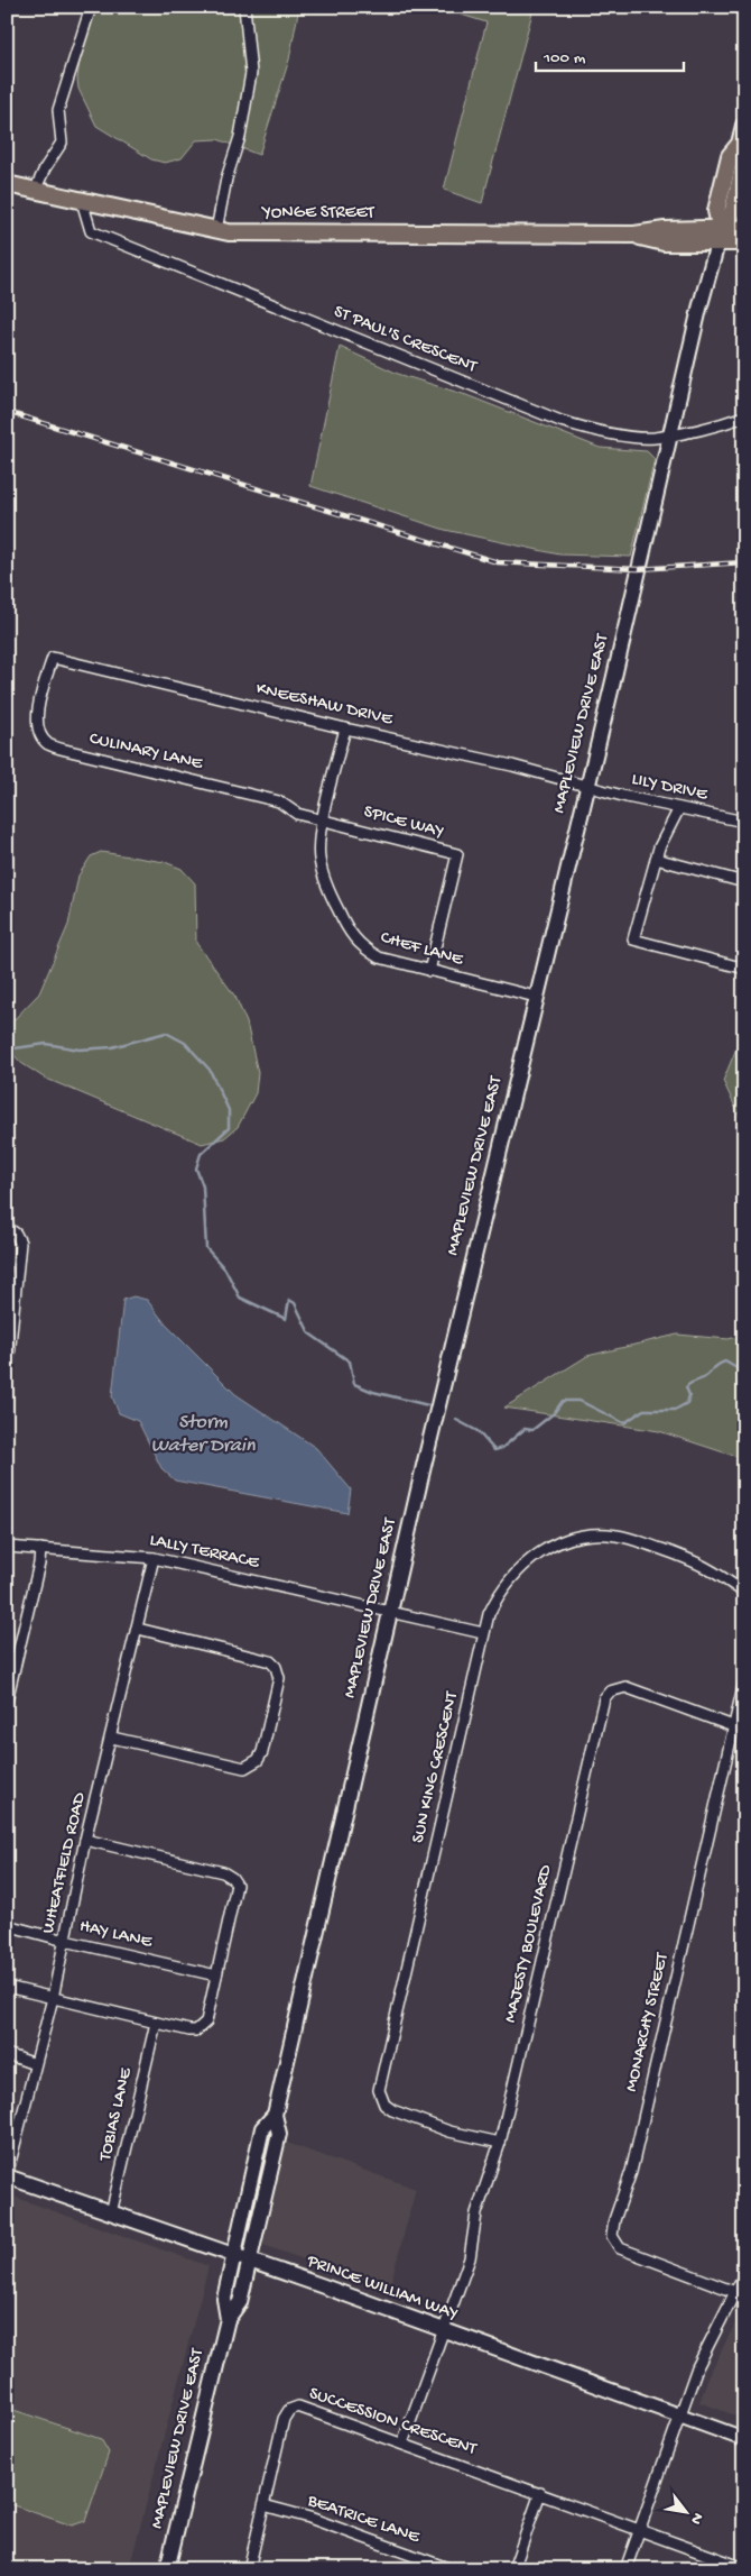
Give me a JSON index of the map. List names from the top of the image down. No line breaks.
{"streets":{"main road":["YONGE STREET","MAPLEVIEW DRIVE EAST","PRINCE WILLIAM WAY"],"street":["ST PAUL'S CRESCENT","KNEESHAW DRIVE","CULINARY LANE","LILY DRIVE","SPICE WAY","CHEF LANE","LALLY TERRACE","SUN KING CRESCENT","WHEATFIELD ROAD","HAY LANE","MAJESTY BOULEVARD","MONARCHY STREET","TOBIAS LANE","SUCCESSION CRESCENT","BEATRICE LANE"]},"crossings":[["YONGE STREET","ST PAUL'S CRESCENT"],["YONGE STREET","MAPLEVIEW DRIVE EAST"],["ST PAUL'S CRESCENT","MAPLEVIEW DRIVE EAST"],["KNEESHAW DRIVE","MAPLEVIEW DRIVE EAST"],["KNEESHAW DRIVE","CULINARY LANE"],["KNEESHAW DRIVE","LILY DRIVE"],["KNEESHAW DRIVE","CHEF LANE"],["MAPLEVIEW DRIVE EAST","LILY DRIVE"],["MAPLEVIEW DRIVE EAST","CHEF LANE"],["MAPLEVIEW DRIVE EAST","LALLY TERRACE"],["MAPLEVIEW DRIVE EAST","PRINCE WILLIAM WAY"],["CULINARY LANE","SPICE WAY"],["CULINARY LANE","CHEF LANE"],["SPICE WAY","CHEF LANE"],["LALLY TERRACE","SUN KING CRESCENT"],["LALLY TERRACE","WHEATFIELD ROAD"],["SUN KING CRESCENT","MAJESTY BOULEVARD"],["WHEATFIELD ROAD","HAY LANE"],["WHEATFIELD ROAD","PRINCE WILLIAM WAY"],["MAJESTY BOULEVARD","MONARCHY STREET"],["MAJESTY BOULEVARD","PRINCE WILLIAM WAY"],["MAJESTY BOULEVARD","SUCCESSION CRESCENT"],["TOBIAS LANE","PRINCE WILLIAM WAY"],["SUCCESSION CRESCENT","BEATRICE LANE"]],"water":["Storm Water Drain"],"scale_bar":"100 m","north":"bottom right"}
